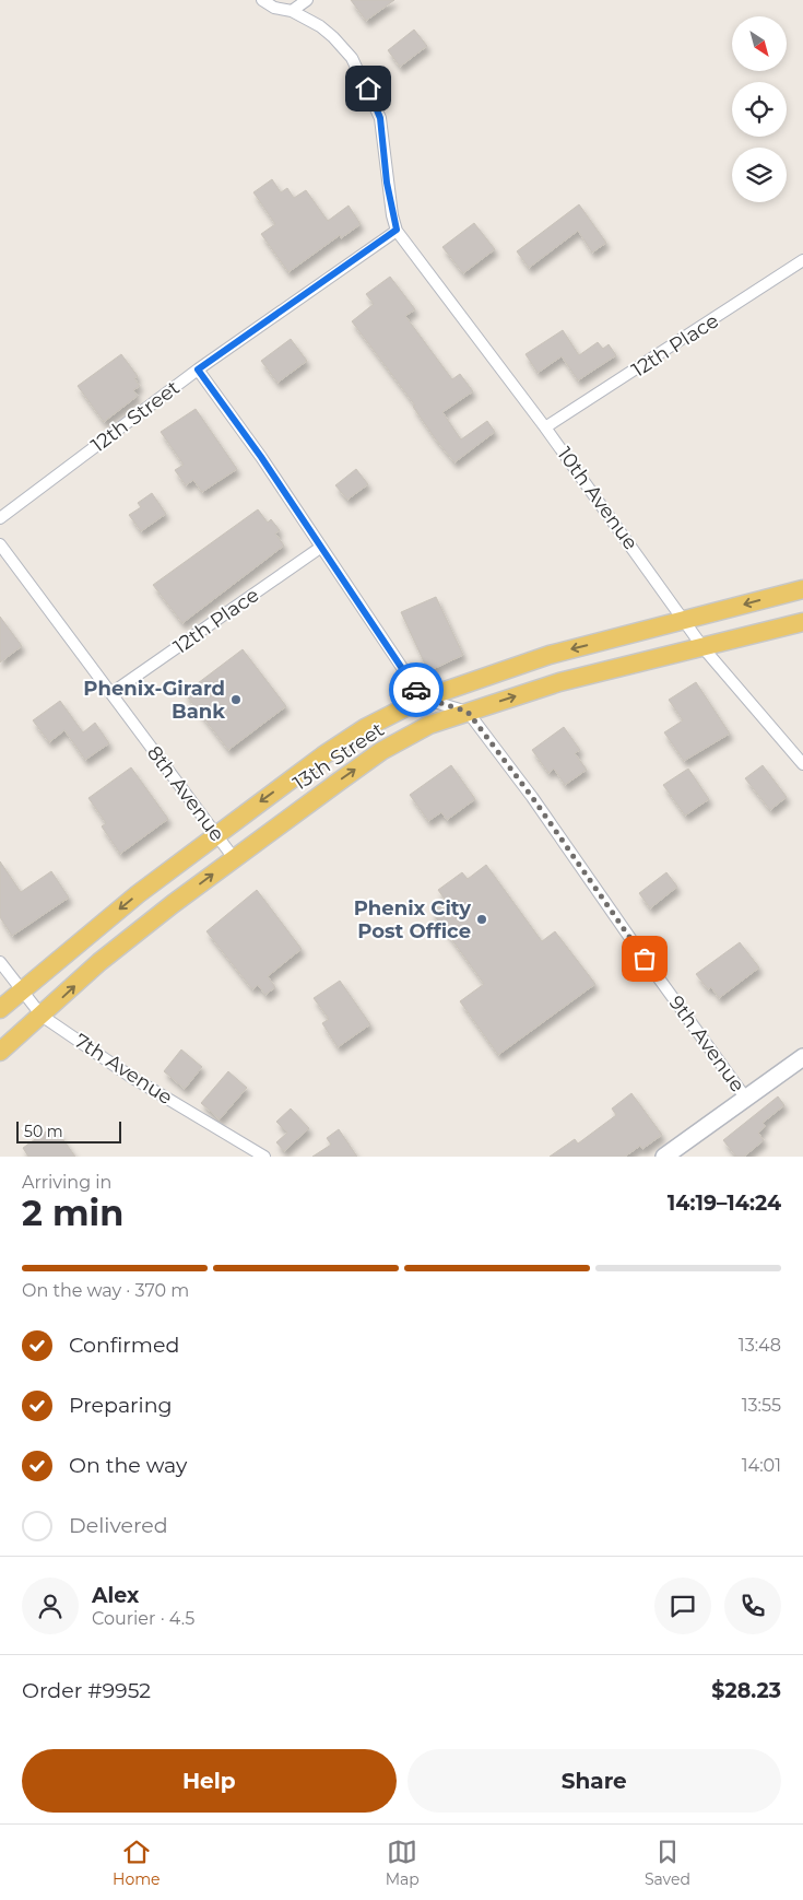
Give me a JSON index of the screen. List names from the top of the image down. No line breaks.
{"streets":{"main road":["13th Street"],"street":["12th Place","12th Street","10th Avenue","8th Avenue","9th Avenue","7th Avenue"]},"crossings":[["12th Place","10th Avenue"],["12th Place","8th Avenue"],["12th Street","10th Avenue"],["10th Avenue","13th Street"],["13th Street","8th Avenue"],["13th Street","9th Avenue"],["13th Street","7th Avenue"]],"places":["Phenix-Girard Bank","Phenix City Post Office"],"scale_bar":"50 m","north":"bottom right","page":{"scale":"50 m","heading":["2 min","Arriving in","14:19–14:24"],"panel":["Alex","Courier · 4.5","Order #9952","$28.23"],"bar":"On the way · 370 m","list":[["Confirmed","13:48"],["Preparing","13:55"],["On the way","14:01"],"Delivered"],"buttons":["Help","Share"],"tabs":["Home","Map","Saved"]}}
